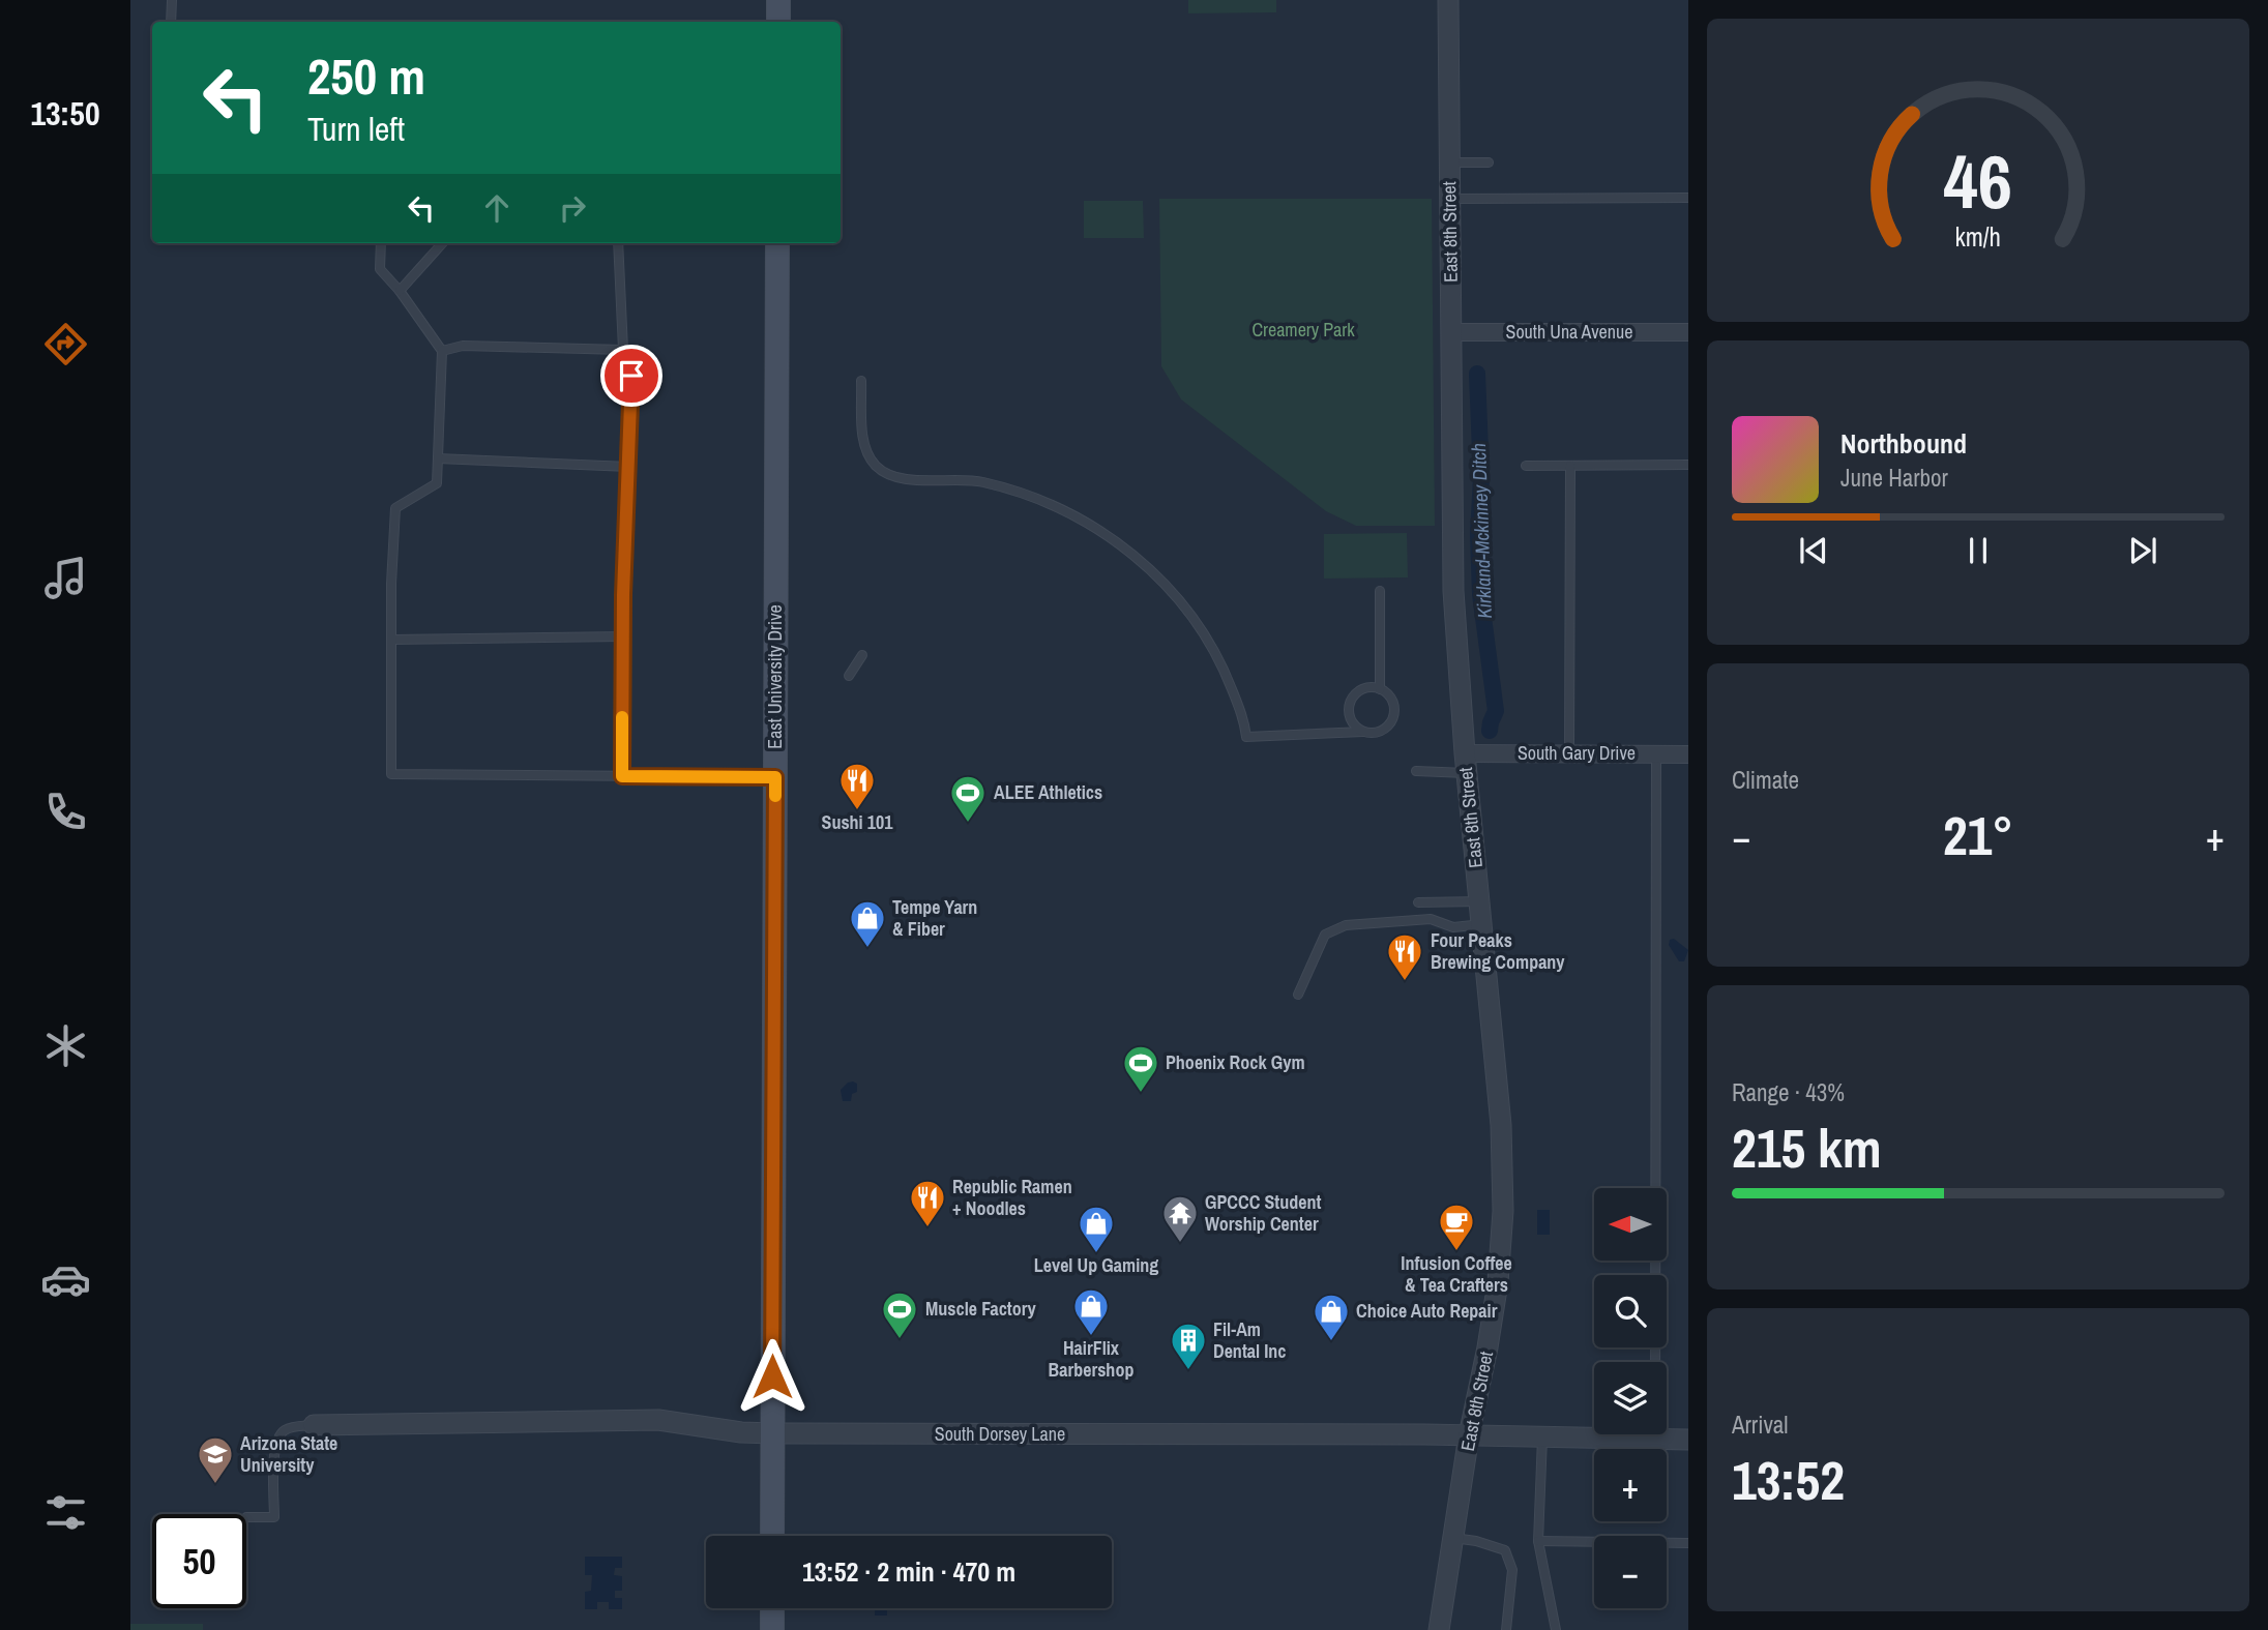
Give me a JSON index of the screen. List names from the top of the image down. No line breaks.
{"streets":{"main road":["East University Drive"],"street":["East 8th Street","South Una Avenue","South Gary Drive","South Dorsey Lane"]},"crossings":[["East 8th Street","South Una Avenue"],["East 8th Street","South Gary Drive"],["East 8th Street","South Dorsey Lane"],["East University Drive","South Dorsey Lane"]],"water":["Kirkland-Mckinney Ditch"],"parks":["Creamery Park"],"places":{"restaurant":["Sushi 101","Four Peaks Brewing Company","Republic Ramen + Noodles"],"sports":["ALEE Athletics","Phoenix Rock Gym","Muscle Factory"],"shop":["Tempe Yarn & Fiber","Level Up Gaming","HairFlix Barbershop","Choice Auto Repair"],"temple":["GPCCC Student Worship Center"],"cafe":["Infusion Coffee & Tea Crafters"],"building":["Fil-Am Dental Inc"],"school or university":["Arizona State University"]},"north":"left","page":{"tabs":"13:50","turn":["250 m","Turn left"],"song":["Northbound","June Harbor"],"tile":["Climate",["Range · 43%","215 km"],["Arrival","13:52"]],"heat":["−","21°","+"],"map_buttons":["+","−"],"limit":"50","trip":"13:52 · 2 min · 470 m","gauge":["46","km/h"]}}
